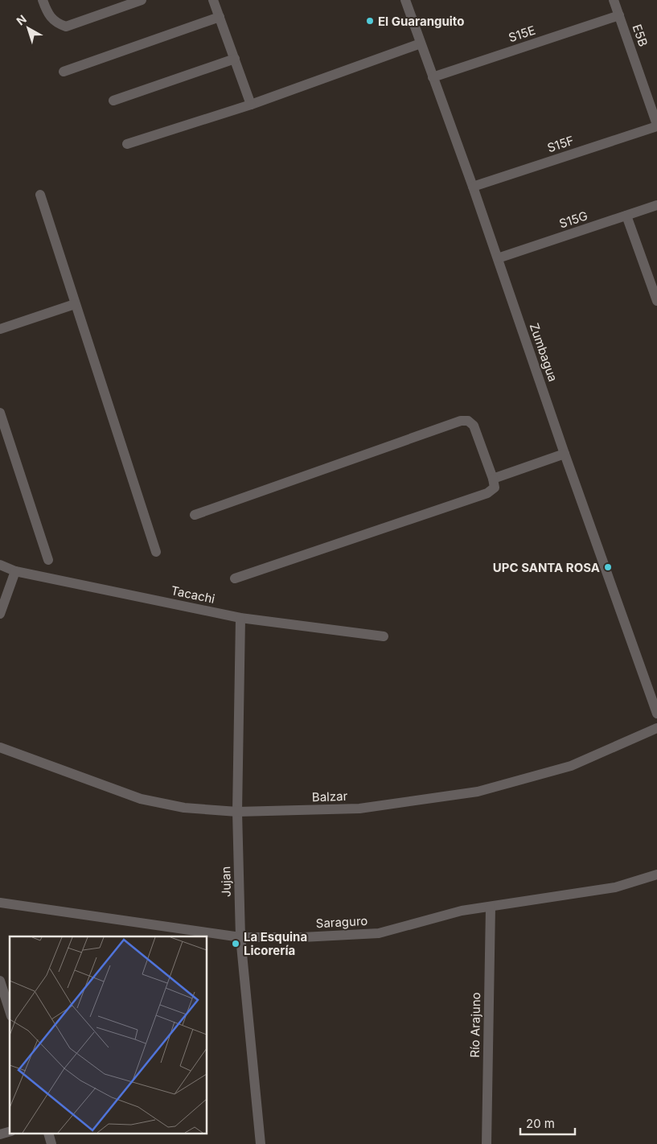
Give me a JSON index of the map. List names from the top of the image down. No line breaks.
{"streets":{"street":["S15E","E5B","S15F","S15G","Zumbagua","Tacachi","Balzar","Jujan","Saraguro","Río Arajuno"]},"crossings":[["S15E","E5B"],["S15E","Zumbagua"],["E5B","S15F"],["S15F","Zumbagua"],["S15G","Zumbagua"],["Tacachi","Jujan"],["Balzar","Jujan"],["Jujan","Saraguro"],["Saraguro","Río Arajuno"]],"places":["El Guaranguito","UPC SANTA ROSA","La Esquina Licorería"],"scale_bar":"20 m","north":"top left"}
